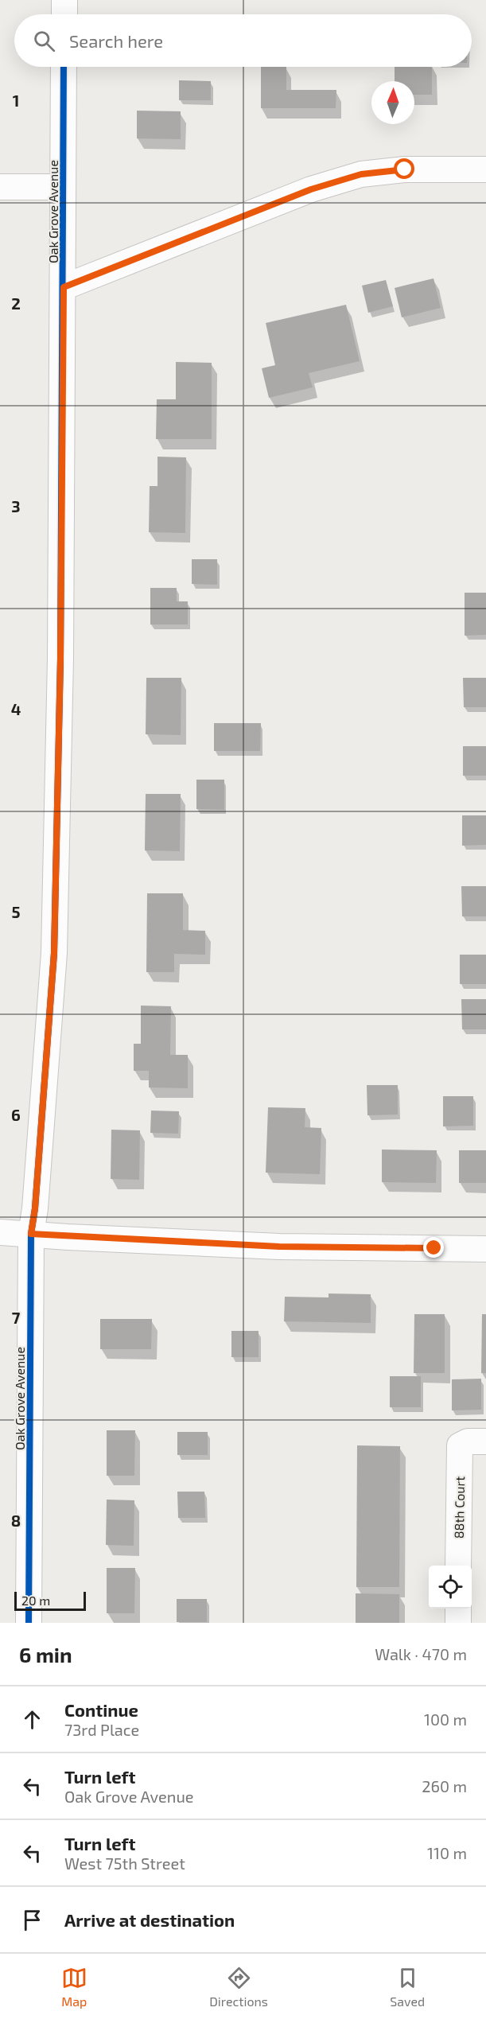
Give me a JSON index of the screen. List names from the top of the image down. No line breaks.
{"streets":{"street":["Oak Grove Avenue","88th Court"]},"scale_bar":"20 m","north":"top","page":{"search":"Search here","scale":"20 m","heading":["6 min","Walk · 470 m"],"list":[["Continue","73rd Place","100 m"],["Turn left","Oak Grove Avenue","260 m"],["Turn left","West 75th Street","110 m"],"Arrive at destination"],"nav":["Map","Directions","Saved"]},"grid":{"rows":["1","2","3","4","5","6","7","8"]}}
